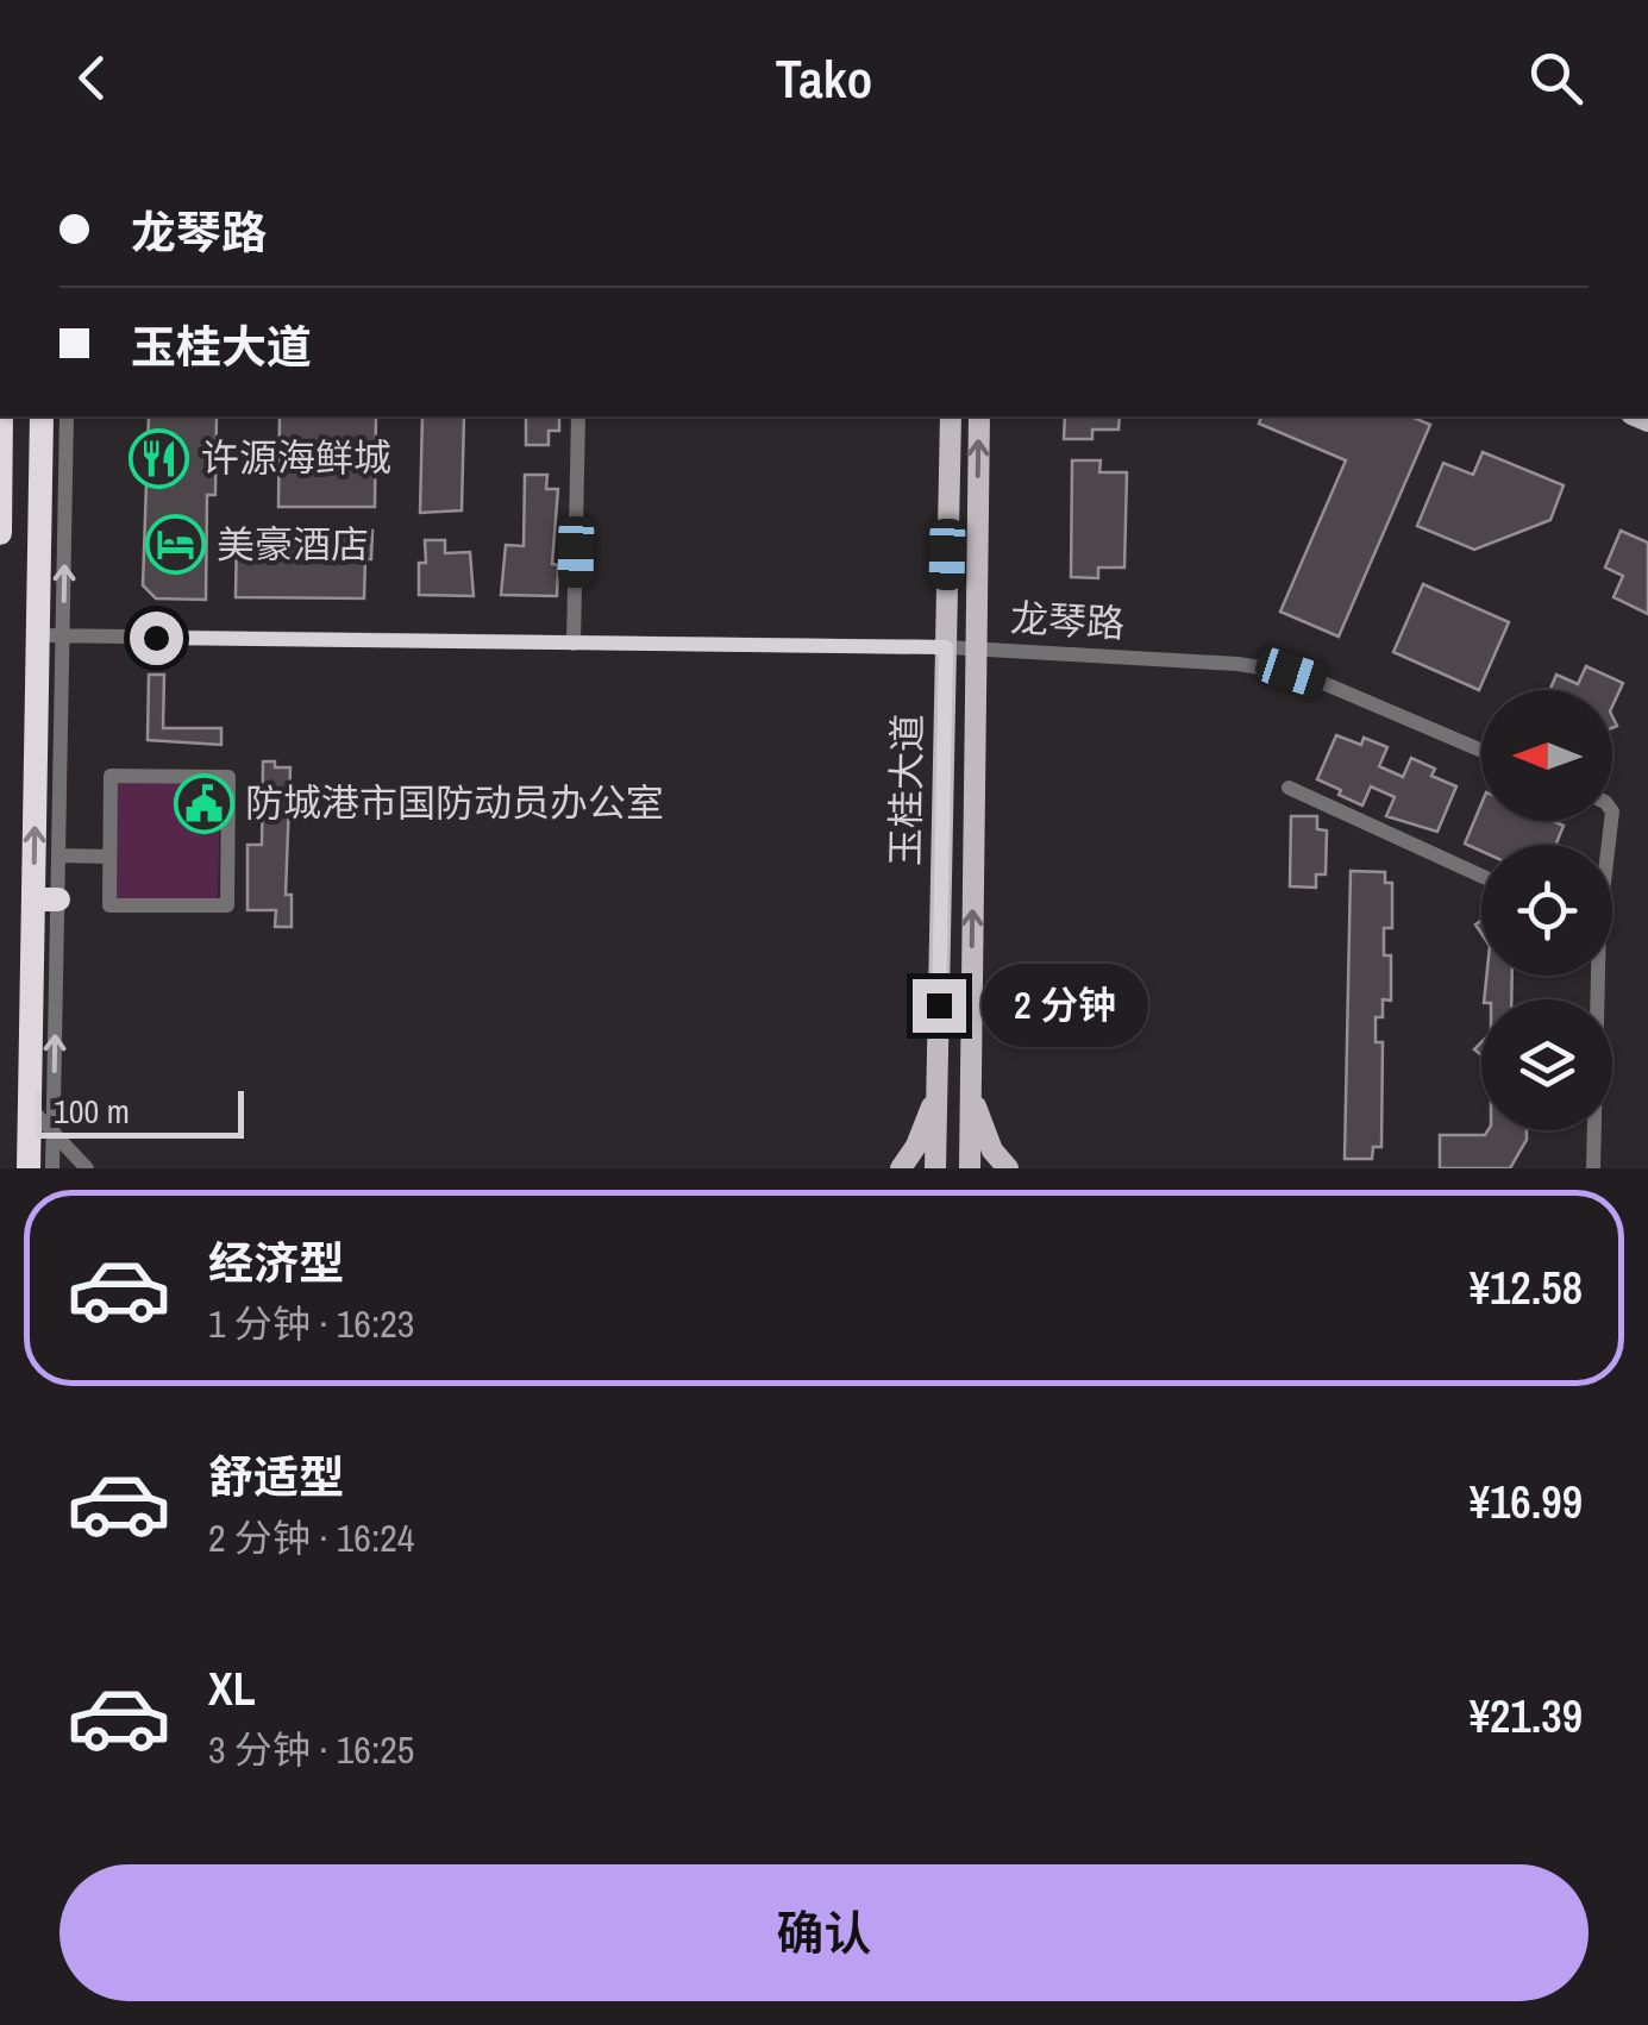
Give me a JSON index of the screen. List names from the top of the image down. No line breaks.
{"streets":{"main road":["玉桂大道"],"street":["龙琴路"]},"crossings":[["龙琴路","玉桂大道"]],"places":{"restaurant":["许源海鲜城"],"hotel":["美豪酒店"],"public building":["防城港市国防动员办公室"]},"scale_bar":"100 m","north":"left","page":{"header":"Tako","banner":["龙琴路","玉桂大道"],"bubble":"2 分钟","scale":"100 m","list":[{"name":"经济型","note":"1 分钟 · 16:23","value":"¥12.58"},{"name":"舒适型","note":"2 分钟 · 16:24","value":"¥16.99"},{"name":"XL","note":"3 分钟 · 16:25","value":"¥21.39"}],"buttons":"确认"}}
